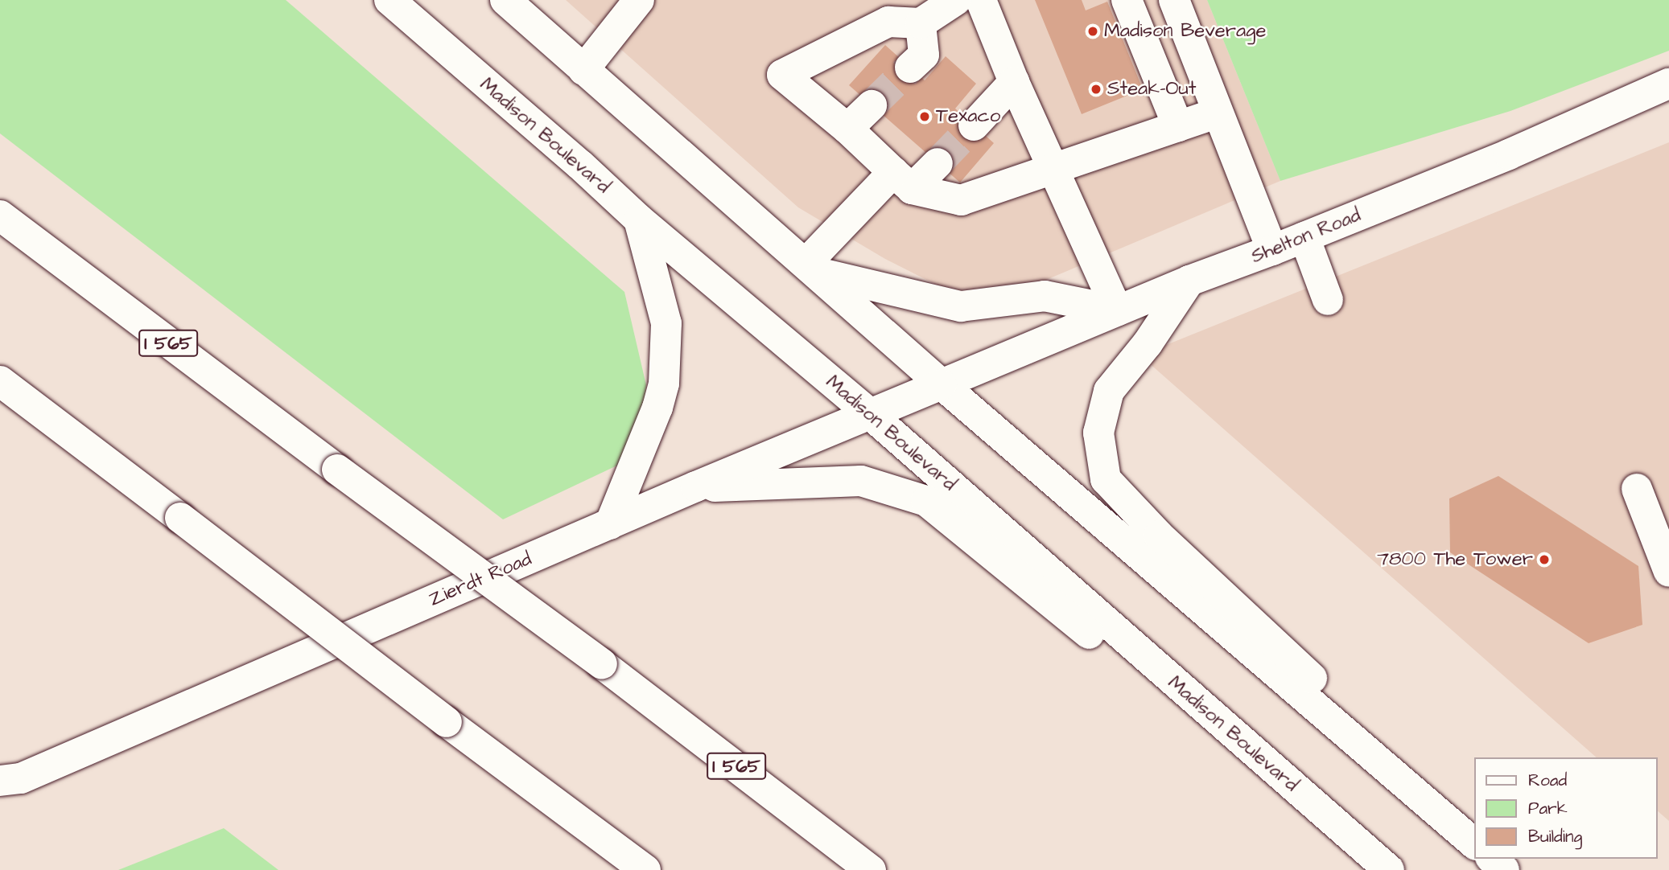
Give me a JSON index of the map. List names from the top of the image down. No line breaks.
{"streets":{"main road":["Madison Boulevard","Shelton Road","I 565","Zierdt Road"]},"crossings":[["Madison Boulevard","Zierdt Road"],["Shelton Road","Zierdt Road"]],"places":["Madison Beverage","Steak-Out","Texaco","7800 The Tower"],"legend":["Road","Park","Building"]}
